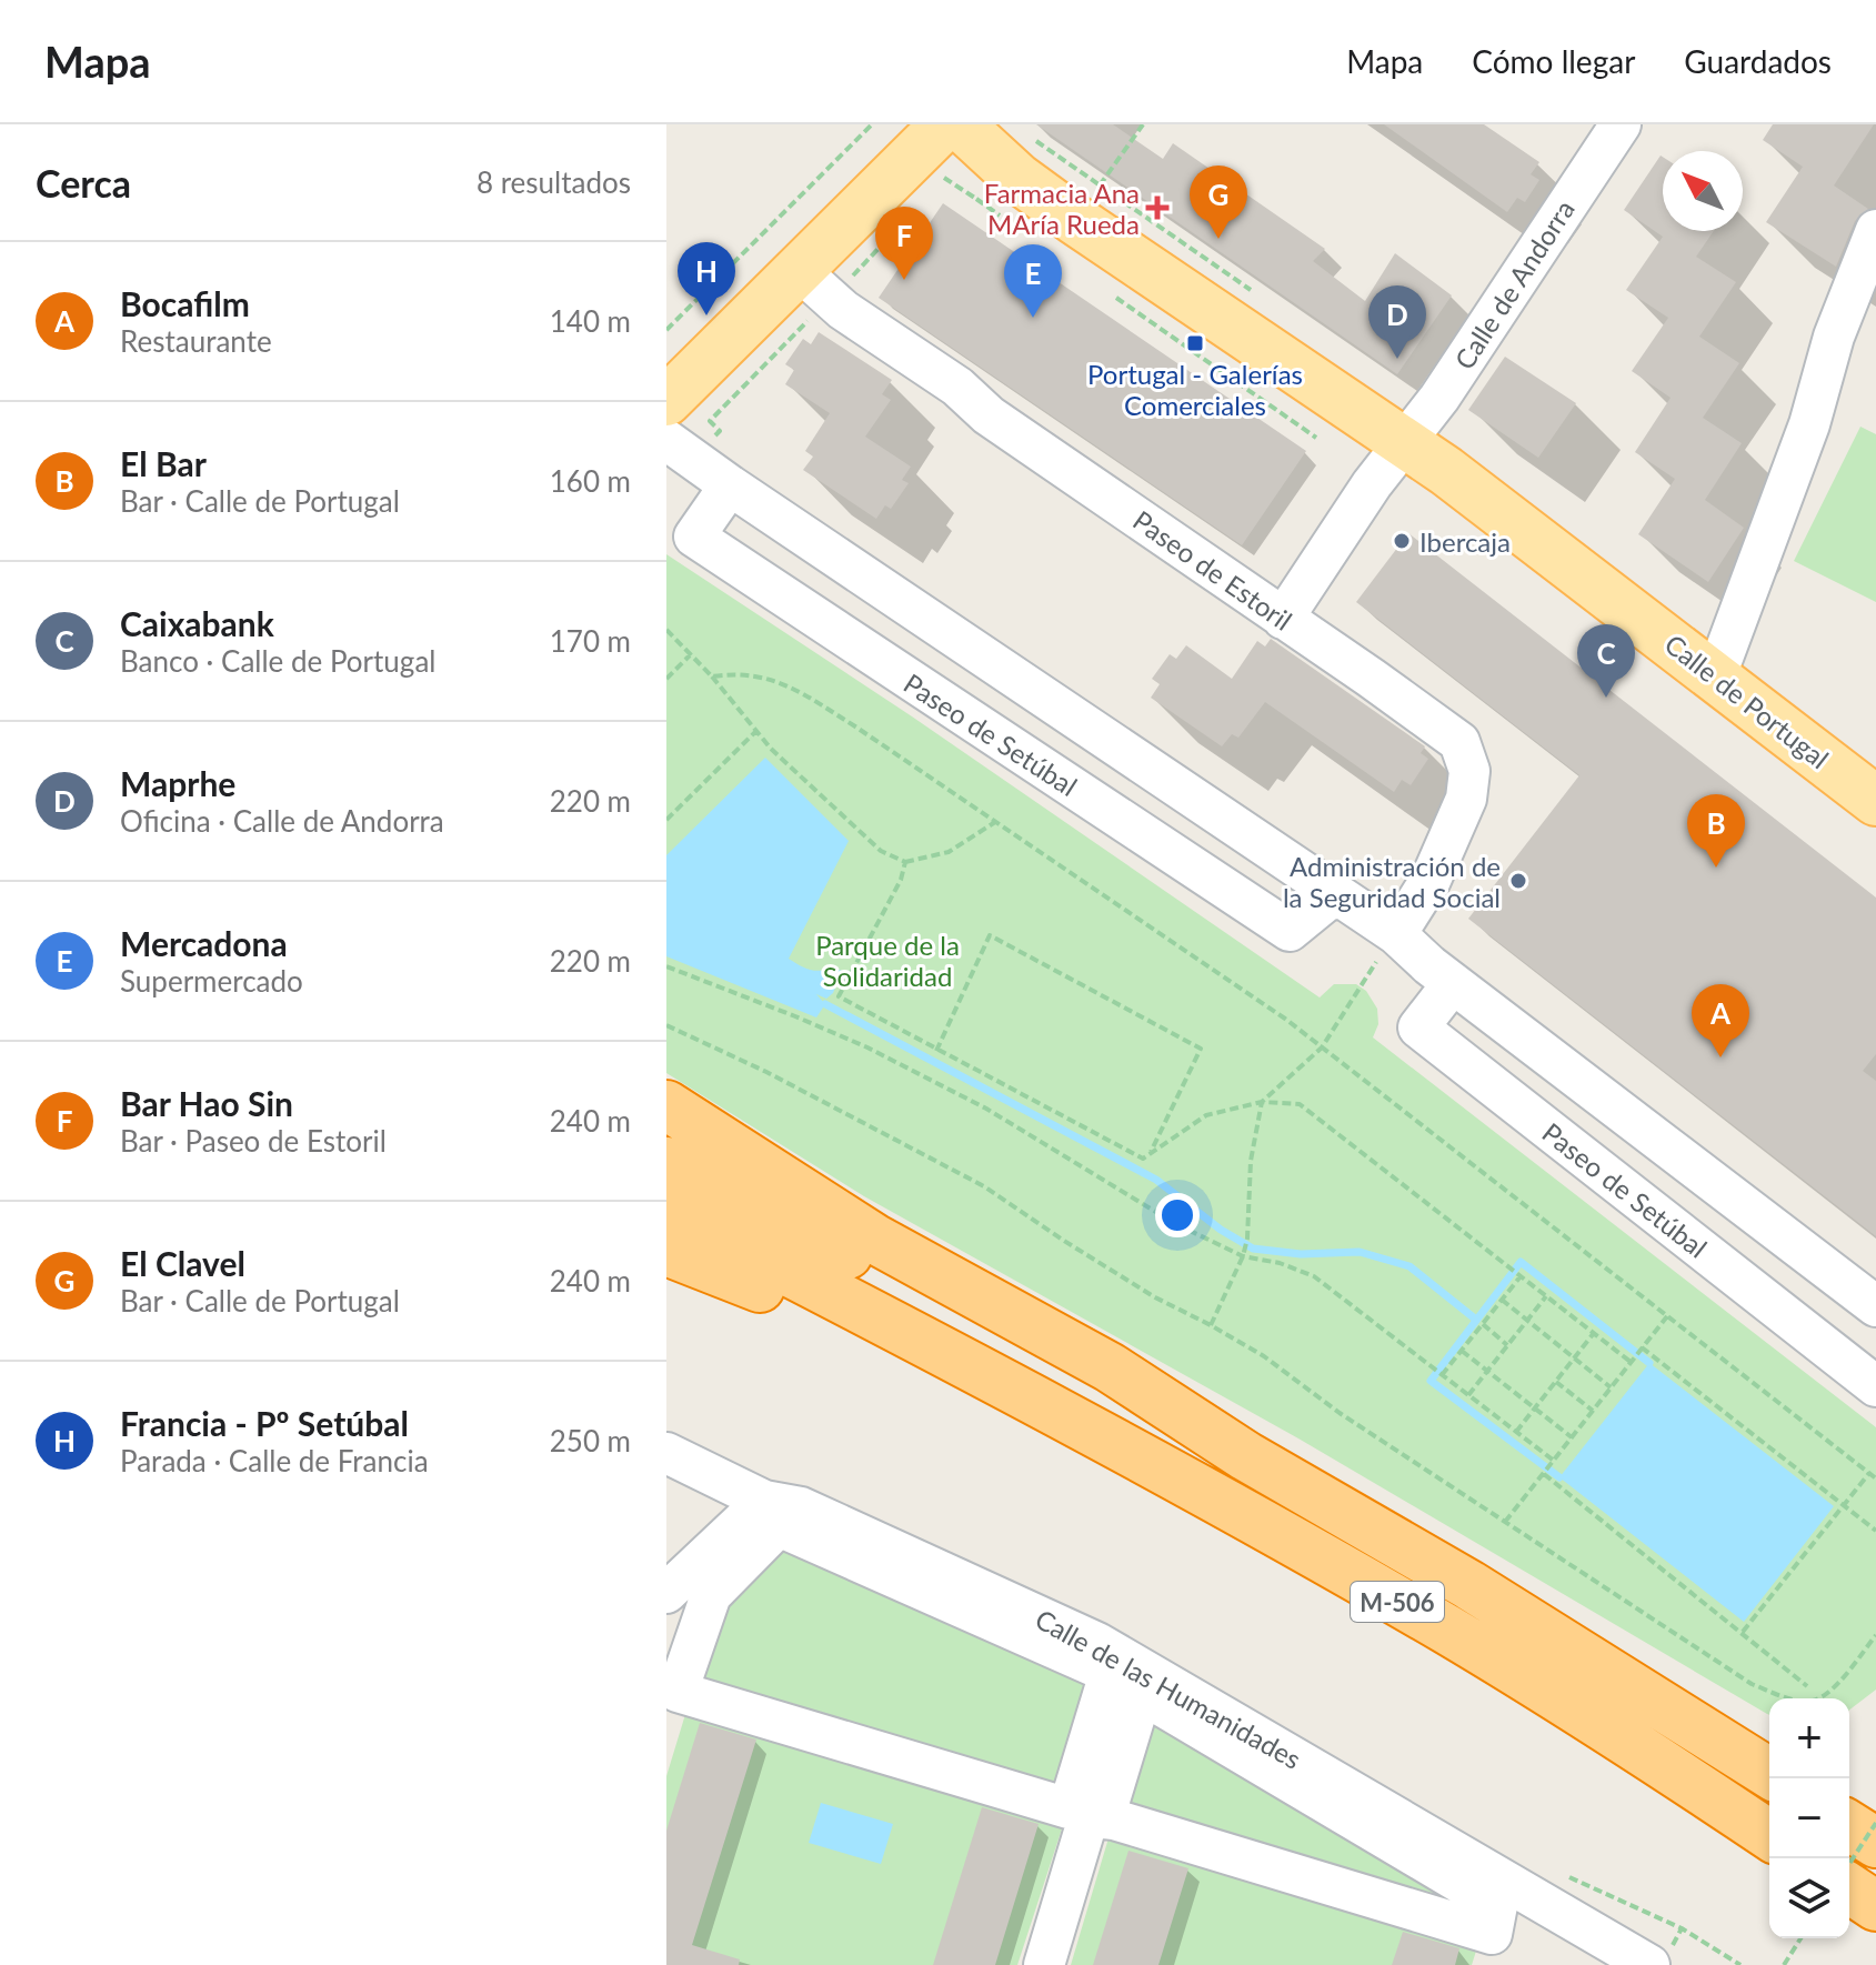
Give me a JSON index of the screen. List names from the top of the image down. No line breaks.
{"streets":{"highway":["M-506"],"main road":["Calle de Portugal"],"street":["Calle de Andorra","Paseo de Estoril","Paseo de Setúbal","Calle de las Humanidades"]},"crossings":[["Calle de Andorra","Calle de Portugal"]],"parks":["Parque de la Solidaridad"],"places":{"health":["Farmacia Ana MAría Rueda"],"transit":["Portugal - Galerías Comerciales"],"other":["Ibercaja","Administración de la Seguridad Social"]},"north":"top left","page":{"header":"Mapa","nav":["Mapa","Cómo llegar","Guardados"],"heading":["Cerca","8 resultados"],"pins":["G","F","H","E","D","C","B","A"],"list":[{"mark":"A","name":"Bocafilm","note":"Restaurante","value":"140 m"},{"mark":"B","name":"El Bar","note":"Bar · Calle de Portugal","value":"160 m"},{"mark":"C","name":"Caixabank","note":"Banco · Calle de Portugal","value":"170 m"},{"mark":"D","name":"Maprhe","note":"Oficina · Calle de Andorra","value":"220 m"},{"mark":"E","name":"Mercadona","note":"Supermercado","value":"220 m"},{"mark":"F","name":"Bar Hao Sin","note":"Bar · Paseo de Estoril","value":"240 m"},{"mark":"G","name":"El Clavel","note":"Bar · Calle de Portugal","value":"240 m"},{"mark":"H","name":"Francia - Pº Setúbal","note":"Parada · Calle de Francia","value":"250 m"}],"map_buttons":["+","−"]}}
